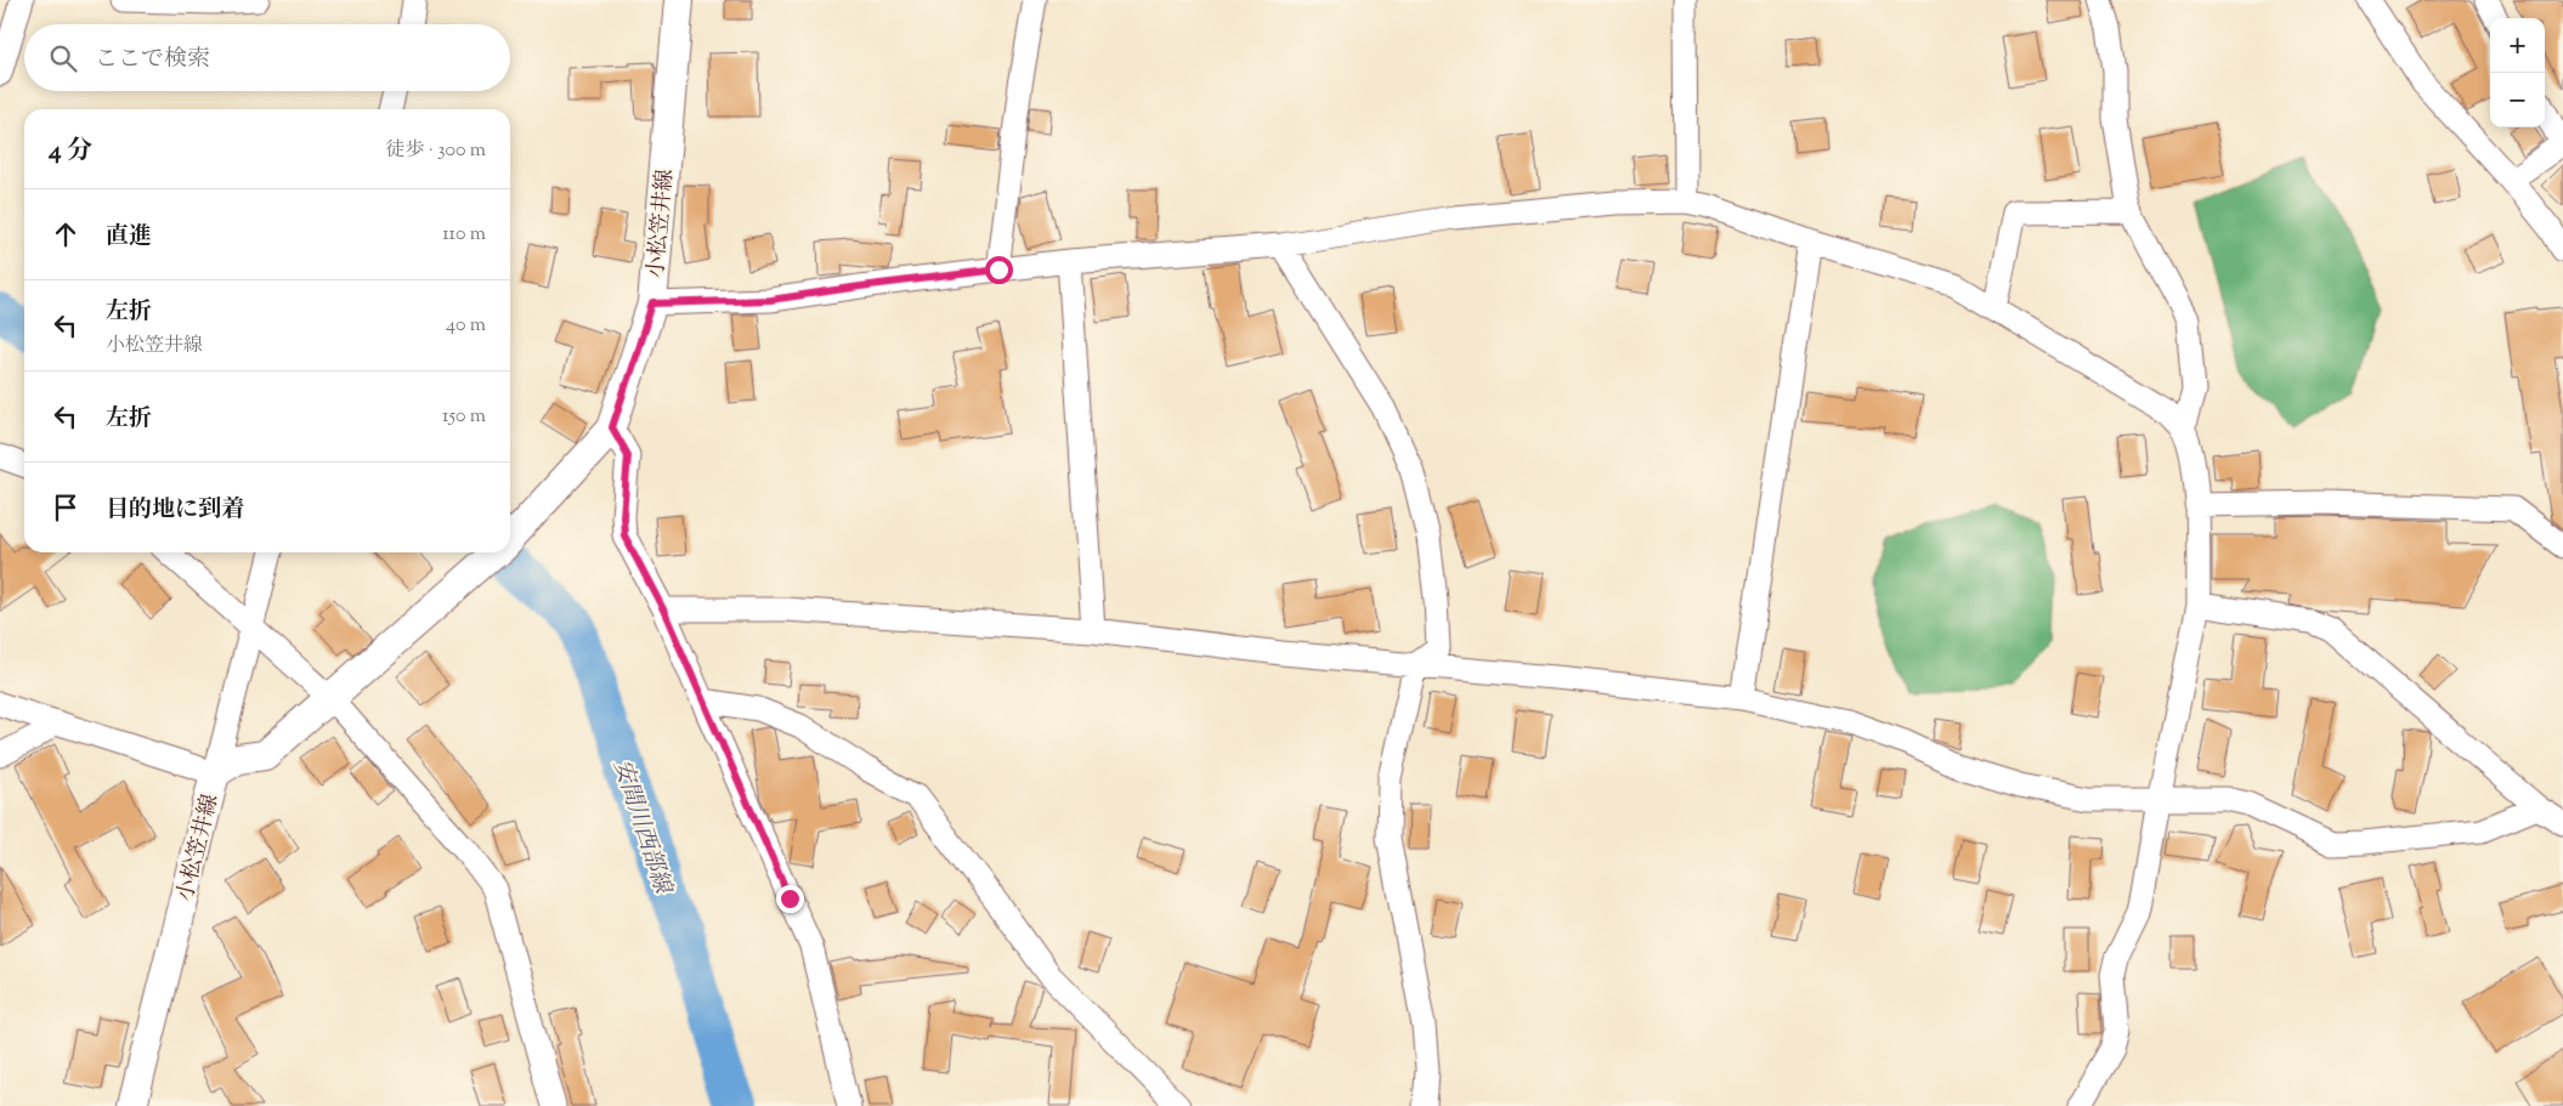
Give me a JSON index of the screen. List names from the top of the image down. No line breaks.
{"streets":{"main road":["小松笠井線"]},"water":["安間川西部線"],"page":{"map_buttons":["+","−"],"search":"ここで検索","heading":["4 分","徒歩 · 300 m"],"list":[["直進","110 m"],["左折","小松笠井線","40 m"],["左折","150 m"],"目的地に到着"]}}
